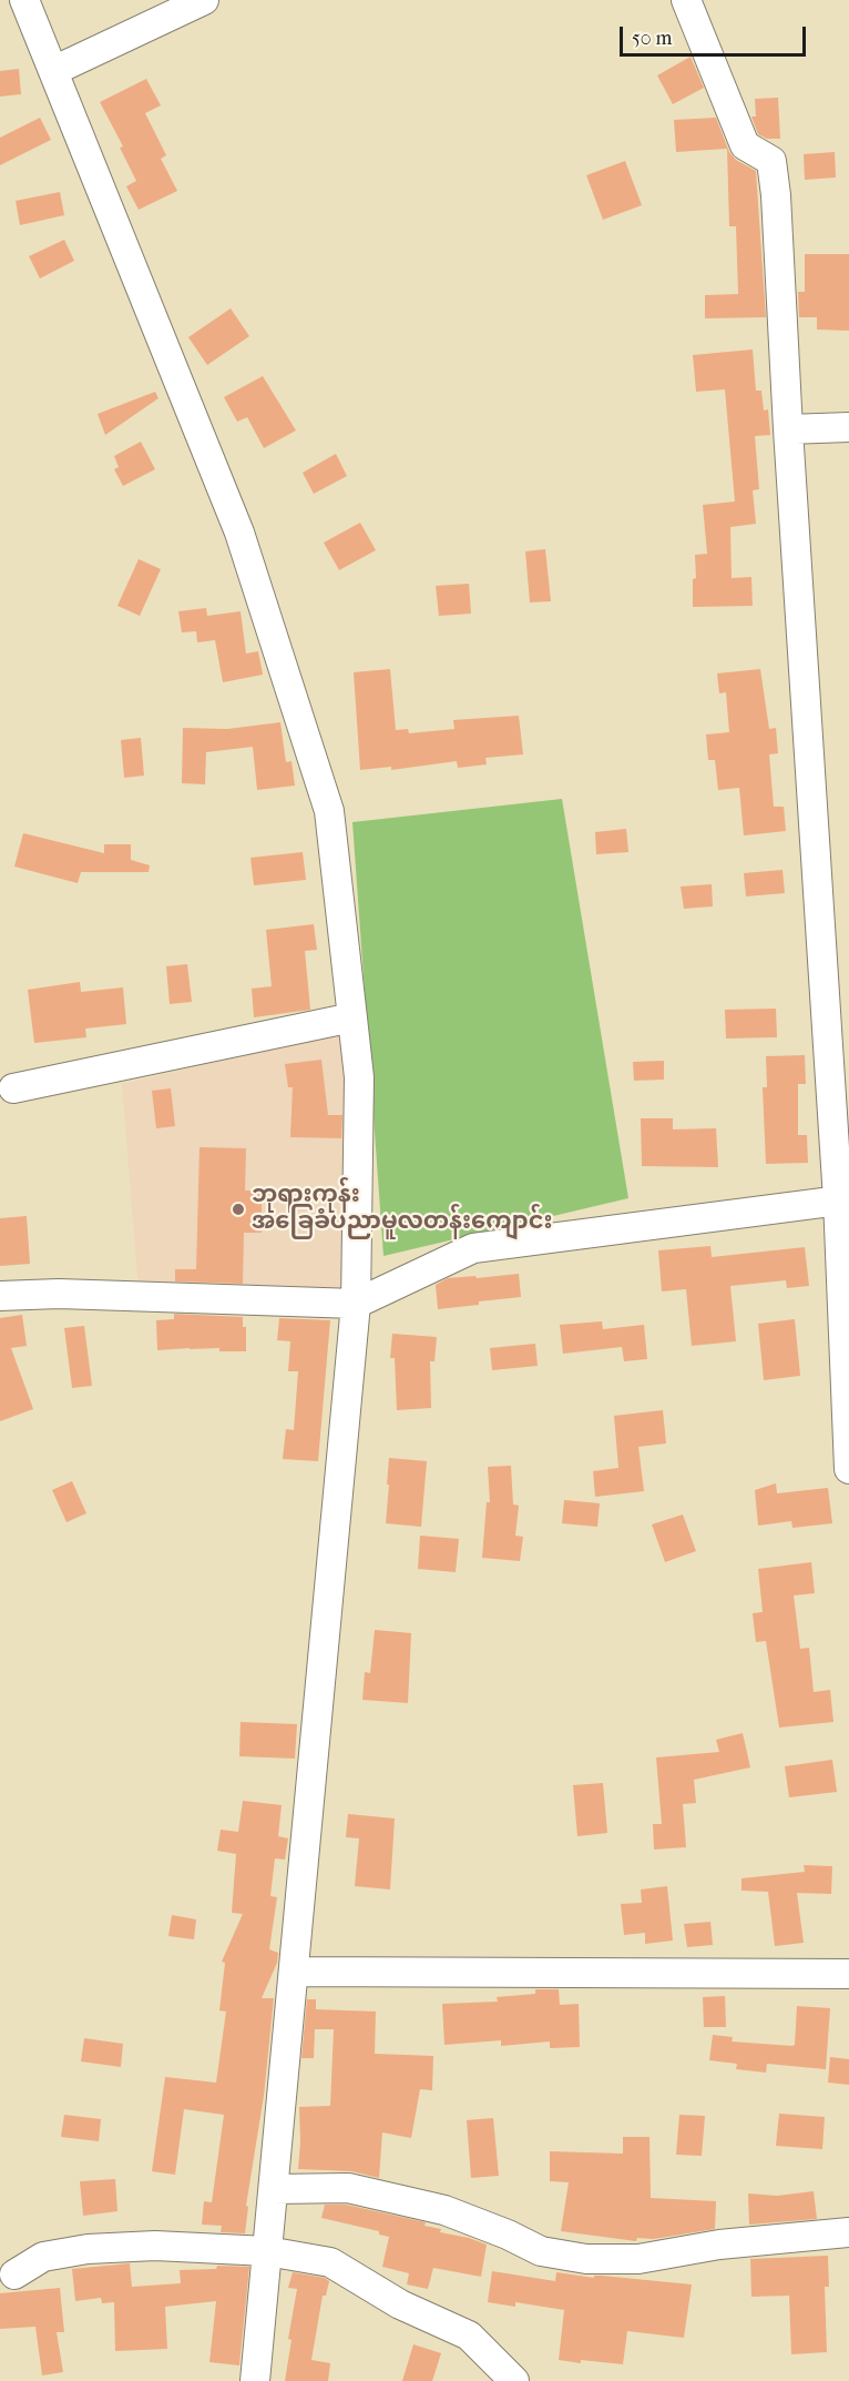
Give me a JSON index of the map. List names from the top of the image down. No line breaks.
{"places":["ဘုရားကုန်း အခြေခံပညာမူလတန်းကျောင်း"],"scale_bar":"50 m"}
